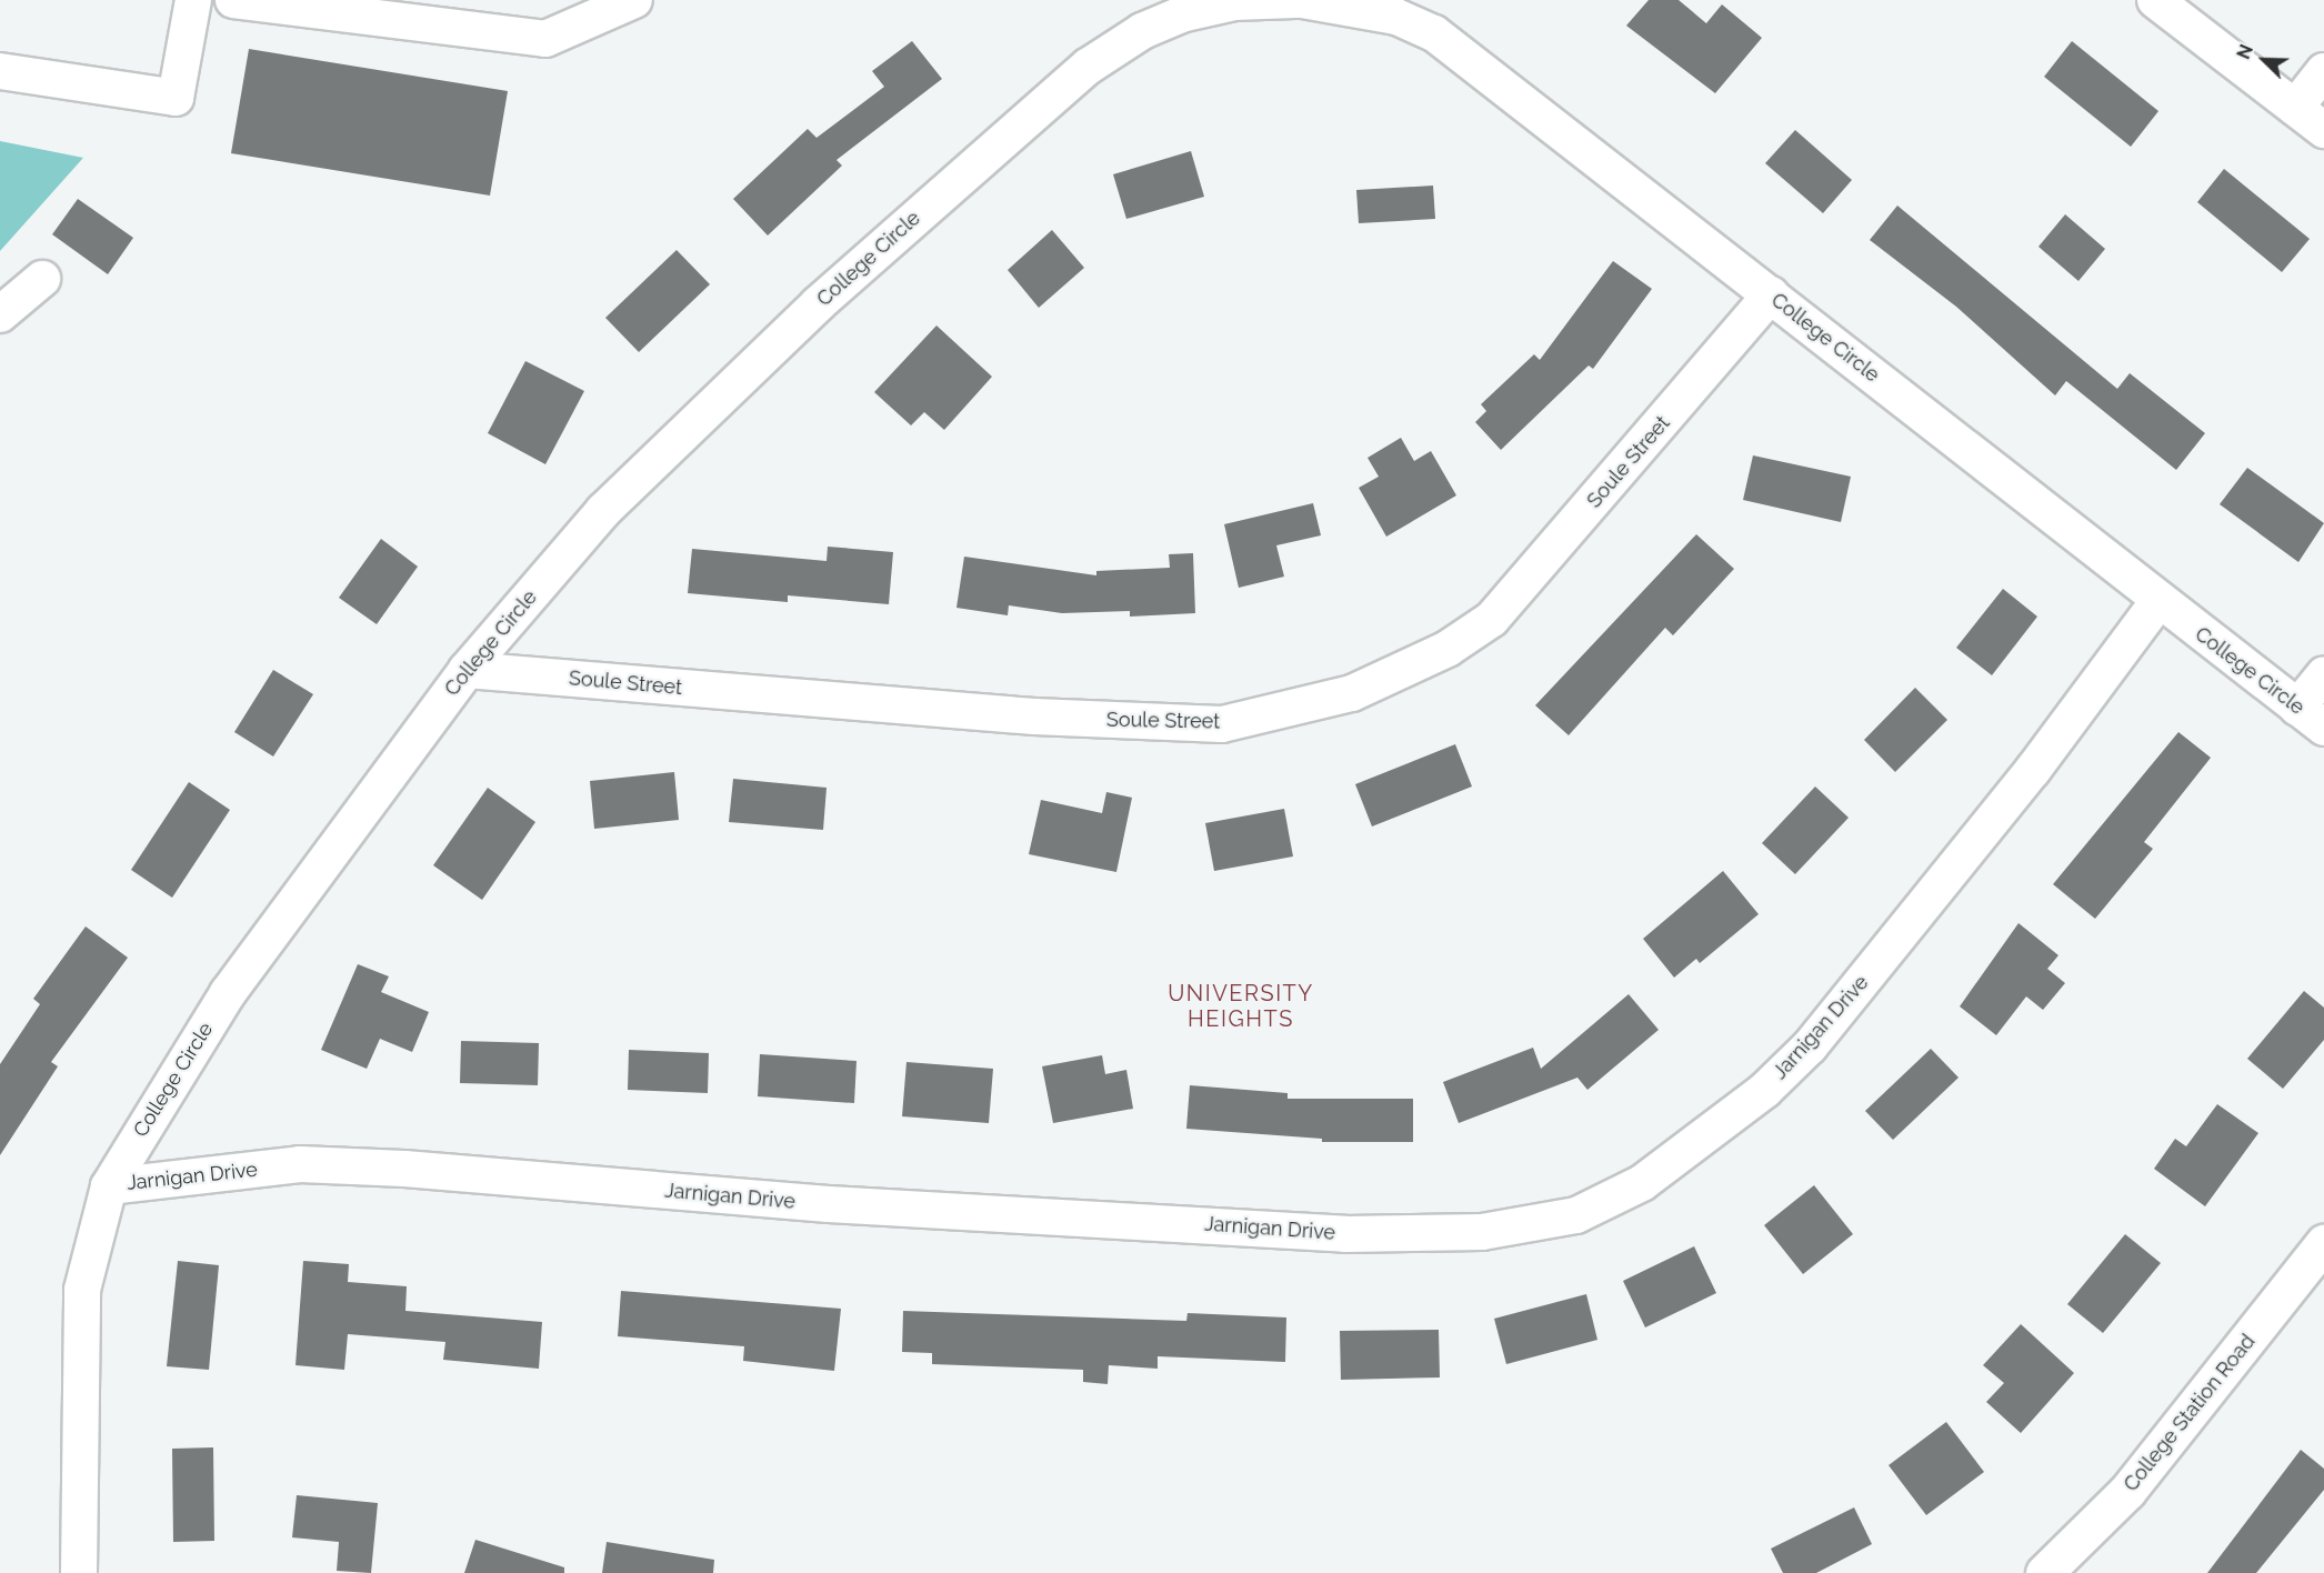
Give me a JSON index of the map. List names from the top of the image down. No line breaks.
{"streets":{"main road":["College Station Road"],"street":["College Circle","Soule Street","Jarnigan Drive"]},"crossings":[["College Circle","Soule Street"],["College Circle","Jarnigan Drive"]],"districts":["UNIVERSITY HEIGHTS"],"north":"top left"}
